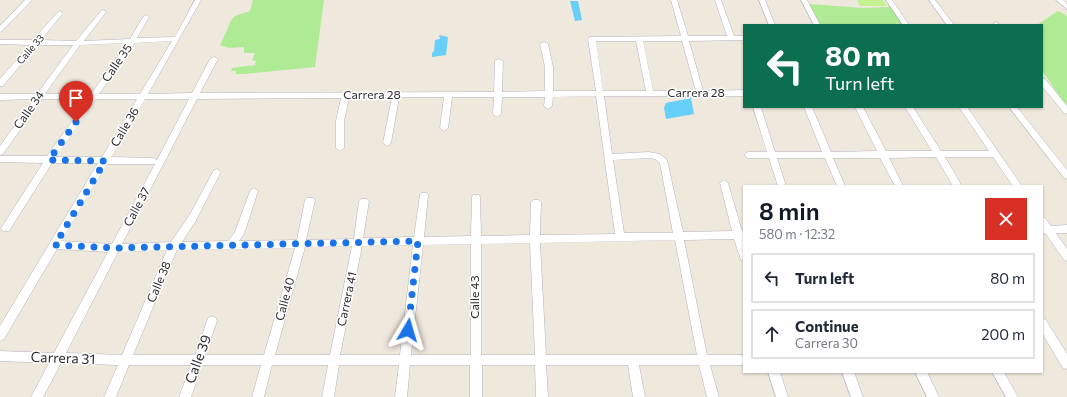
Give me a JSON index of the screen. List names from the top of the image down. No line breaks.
{"streets":{"street":["Calle 33","Calle 35","Carrera 28","Calle 34","Calle 36","Calle 37","Calle 38","Calle 43","Calle 40","Carrera 41","Carrera 31","Calle 39"]},"crossings":[["Calle 35","Carrera 28"],["Carrera 28","Calle 34"],["Carrera 28","Calle 36"],["Carrera 28","Calle 37"],["Calle 37","Carrera 31"],["Calle 38","Carrera 31"],["Calle 43","Carrera 31"],["Calle 40","Carrera 31"],["Carrera 41","Carrera 31"],["Carrera 31","Calle 39"]],"page":{"turn":["80 m","Turn left"],"heading":["8 min","580 m · 12:32"],"list":[{"name":"Turn left","value":"80 m"},{"name":"Continue","note":"Carrera 30","value":"200 m"}]}}
